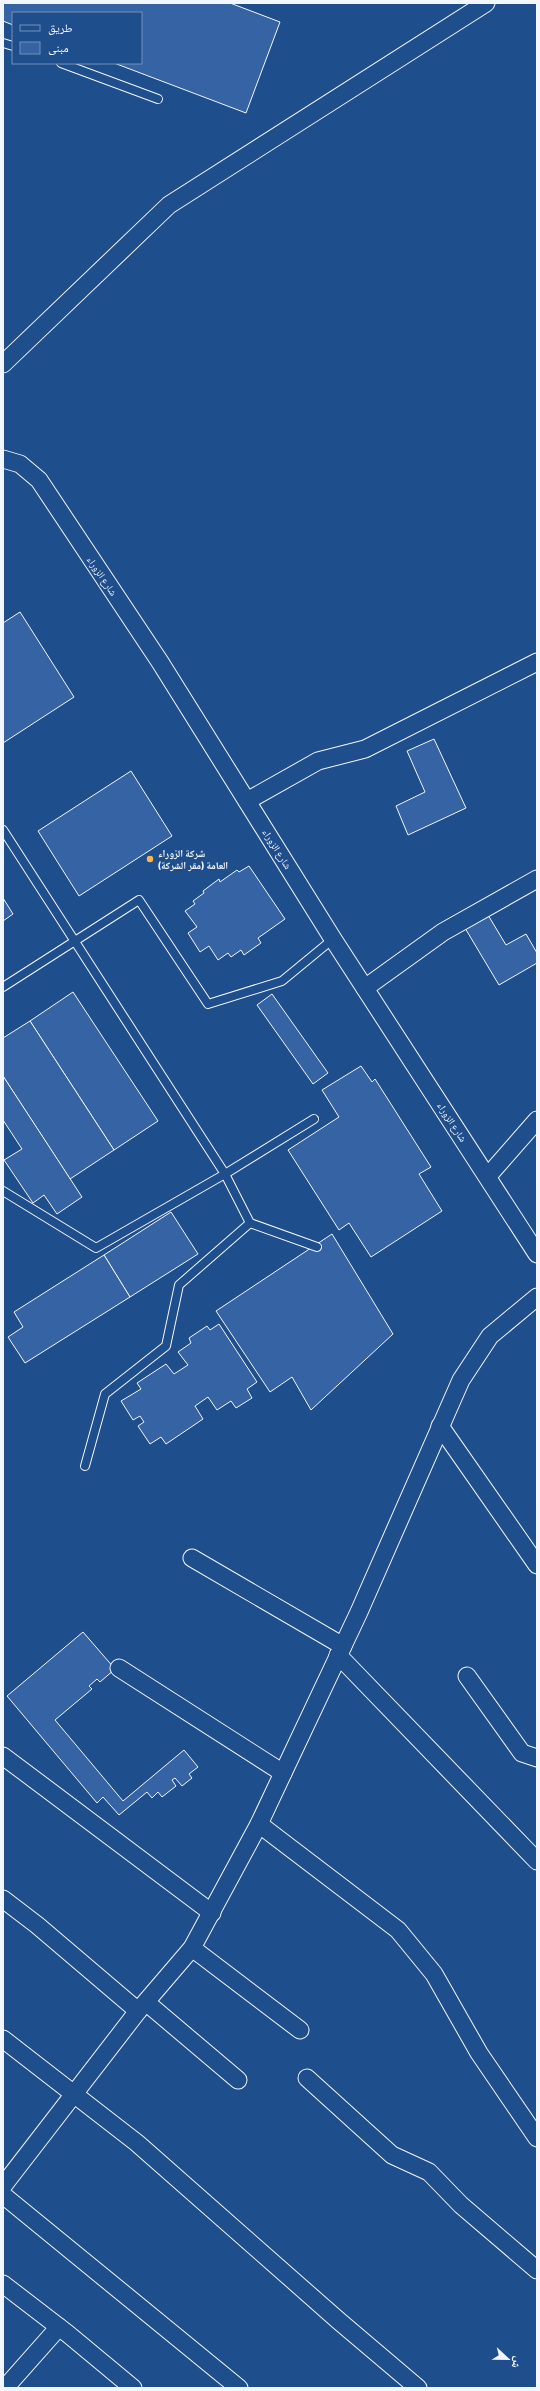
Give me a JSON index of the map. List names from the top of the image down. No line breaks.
{"streets":{"street":["شارع الزوراء"]},"places":["شركة الزوراء العامة (مقر الشركة)"],"legend":["طريق","مبنى"],"north":"right"}
